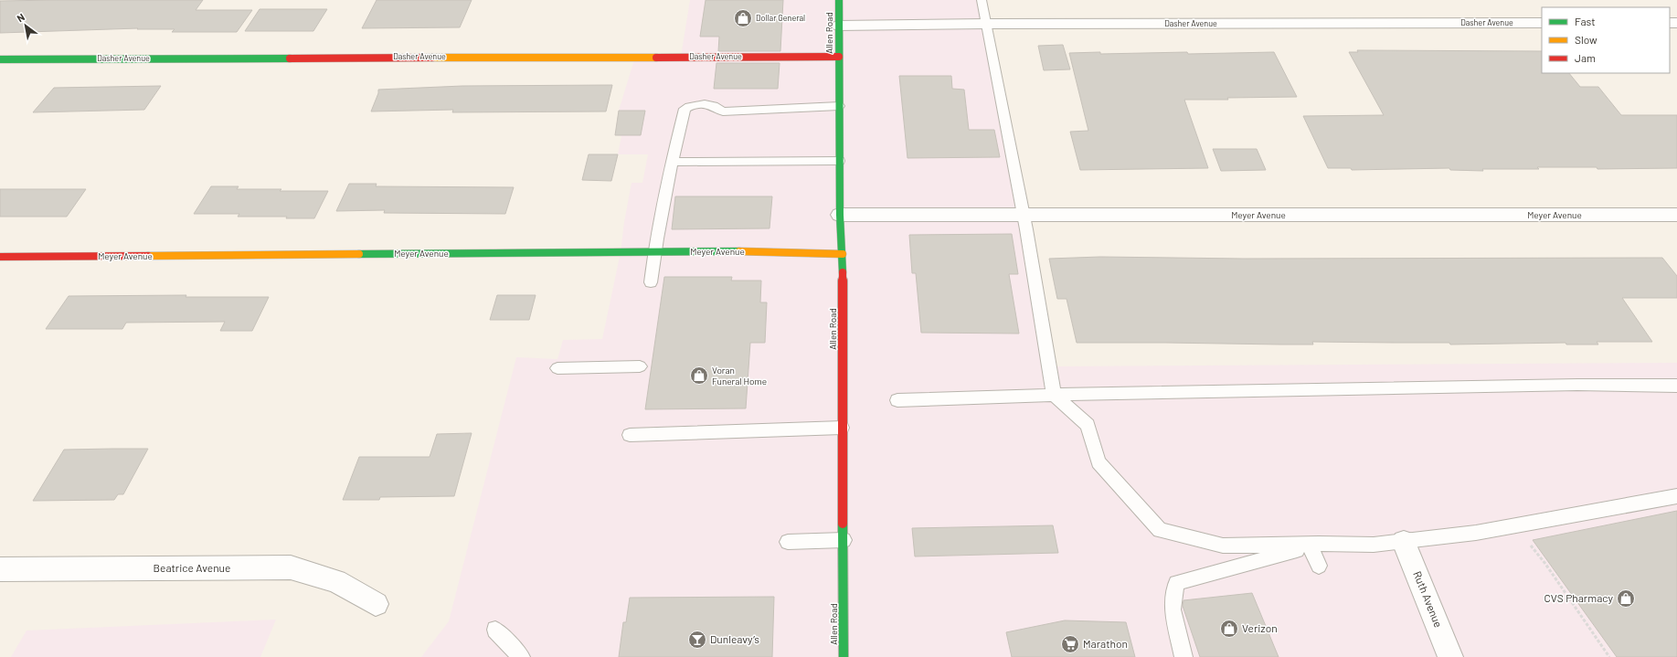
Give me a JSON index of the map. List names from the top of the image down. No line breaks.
{"streets":{"street":["Dasher Avenue","Allen Road","Meyer Avenue","Beatrice Avenue","Ruth Avenue"]},"crossings":[["Dasher Avenue","Allen Road"],["Allen Road","Meyer Avenue"]],"places":{"shop":["Dollar General","Voran Funeral Home","CVS Pharmacy","Verizon"],"bar":["Dunleavy’s"],"supermarket":["Marathon"]},"legend":["Fast","Slow","Jam"],"north":"top left"}
